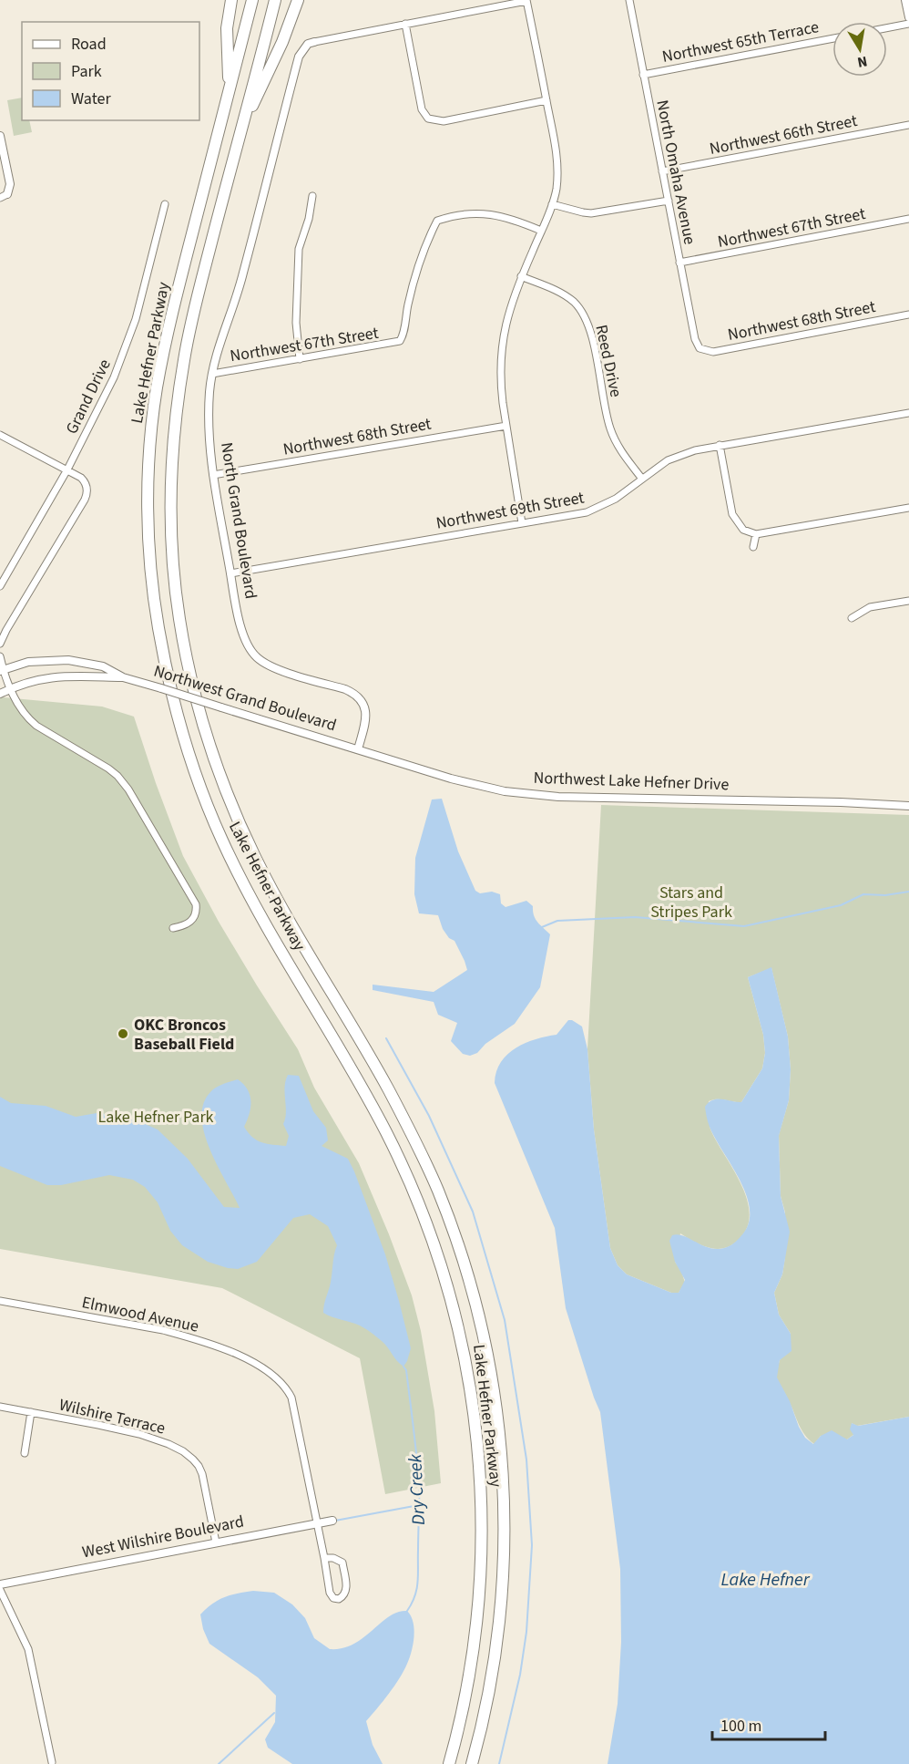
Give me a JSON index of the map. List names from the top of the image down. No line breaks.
{"streets":{"highway":["Lake Hefner Parkway"],"street":["Northwest 65th Terrace","Northwest 66th Street","North Omaha Avenue","Northwest 67th Street","Northwest 68th Street","Reed Drive","Grand Drive","Northwest 69th Street","North Grand Boulevard","Northwest Grand Boulevard","Northwest Lake Hefner Drive","Elmwood Avenue","Wilshire Terrace","West Wilshire Boulevard"]},"crossings":[["Northwest 65th Terrace","North Omaha Avenue"],["Northwest 66th Street","North Omaha Avenue"],["North Omaha Avenue","Northwest 67th Street"],["North Omaha Avenue","Northwest 68th Street"],["Northwest 67th Street","North Grand Boulevard"],["Northwest 68th Street","North Grand Boulevard"],["Reed Drive","Northwest 69th Street"],["Northwest 69th Street","North Grand Boulevard"],["North Grand Boulevard","Northwest Grand Boulevard"],["North Grand Boulevard","Northwest Lake Hefner Drive"],["Northwest Grand Boulevard","Northwest Lake Hefner Drive"],["Elmwood Avenue","West Wilshire Boulevard"],["Wilshire Terrace","West Wilshire Boulevard"]],"water":["Dry Creek","Lake Hefner"],"parks":["Stars and Stripes Park","Lake Hefner Park"],"places":["OKC Broncos Baseball Field"],"legend":["Road","Park","Water"],"scale_bar":"100 m","north":"bottom"}
